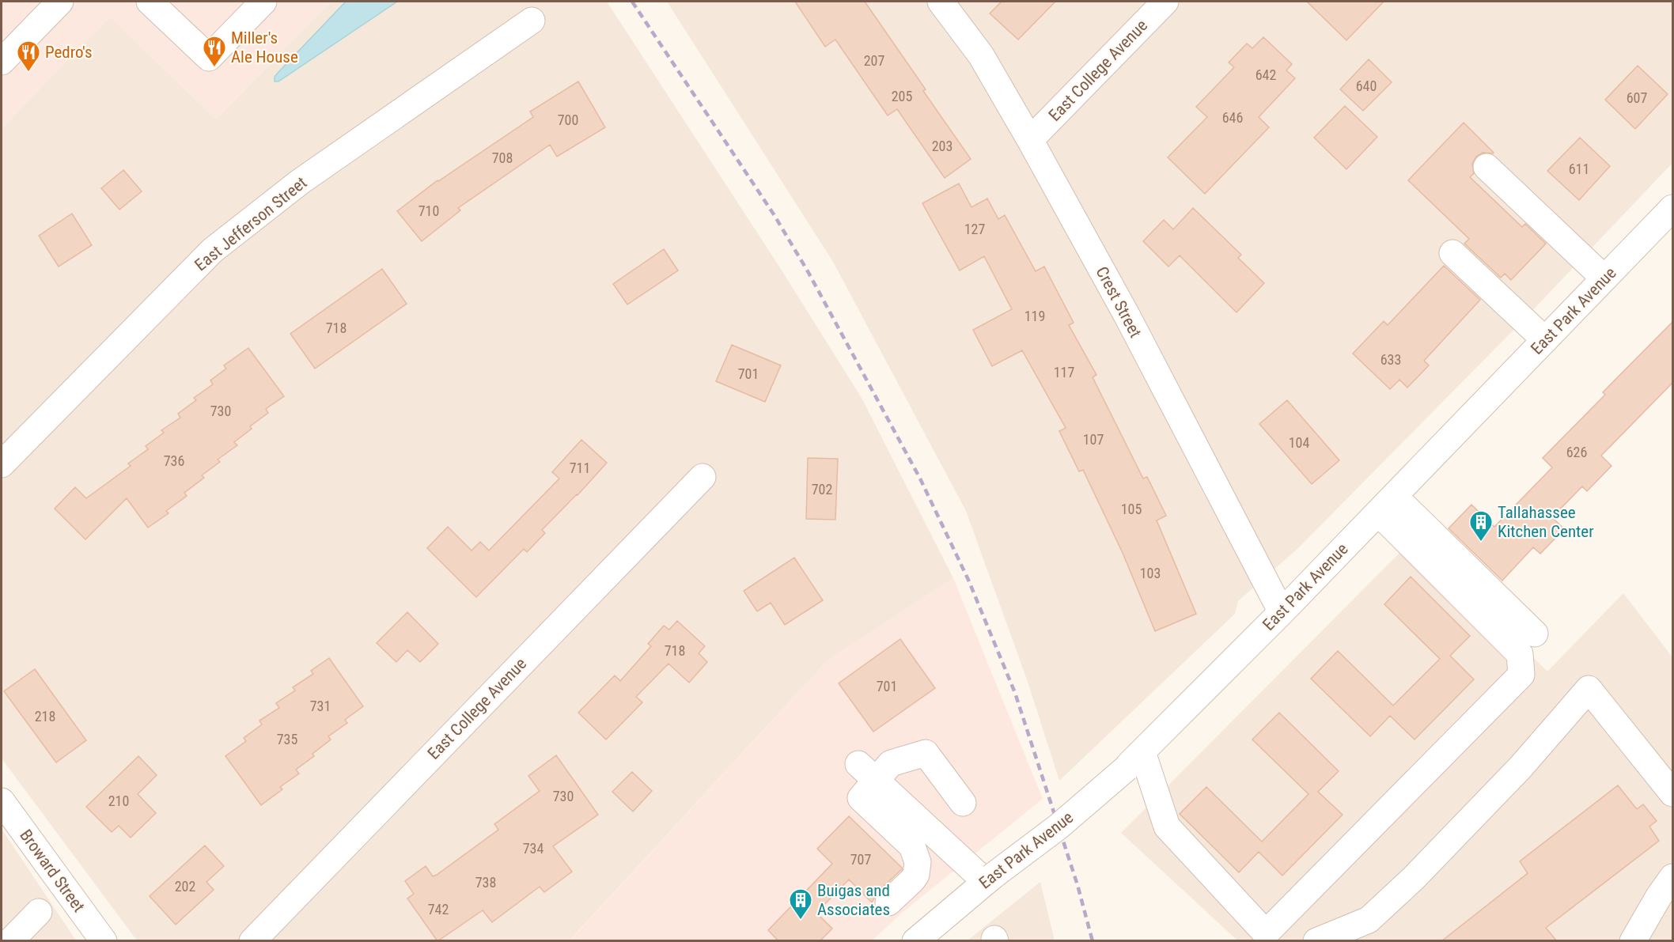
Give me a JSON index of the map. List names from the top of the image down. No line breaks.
{"streets":{"street":["East College Avenue","East Jefferson Street","Crest Street","East Park Avenue","Broward Street"]},"crossings":[["East College Avenue","Crest Street"],["Crest Street","East Park Avenue"]],"places":{"restaurant":["Miller's Ale House","Pedro's"],"building":["Tallahassee Kitchen Center","Buigas and Associates"]},"house_numbers":["207","642","640","205","607","646","700","203","708","611","710","127","119","718","633","117","701","730","107","104","626","736","711","702","105","103","718","701","731","218","735","730","210","734","707","738","202","742"]}
